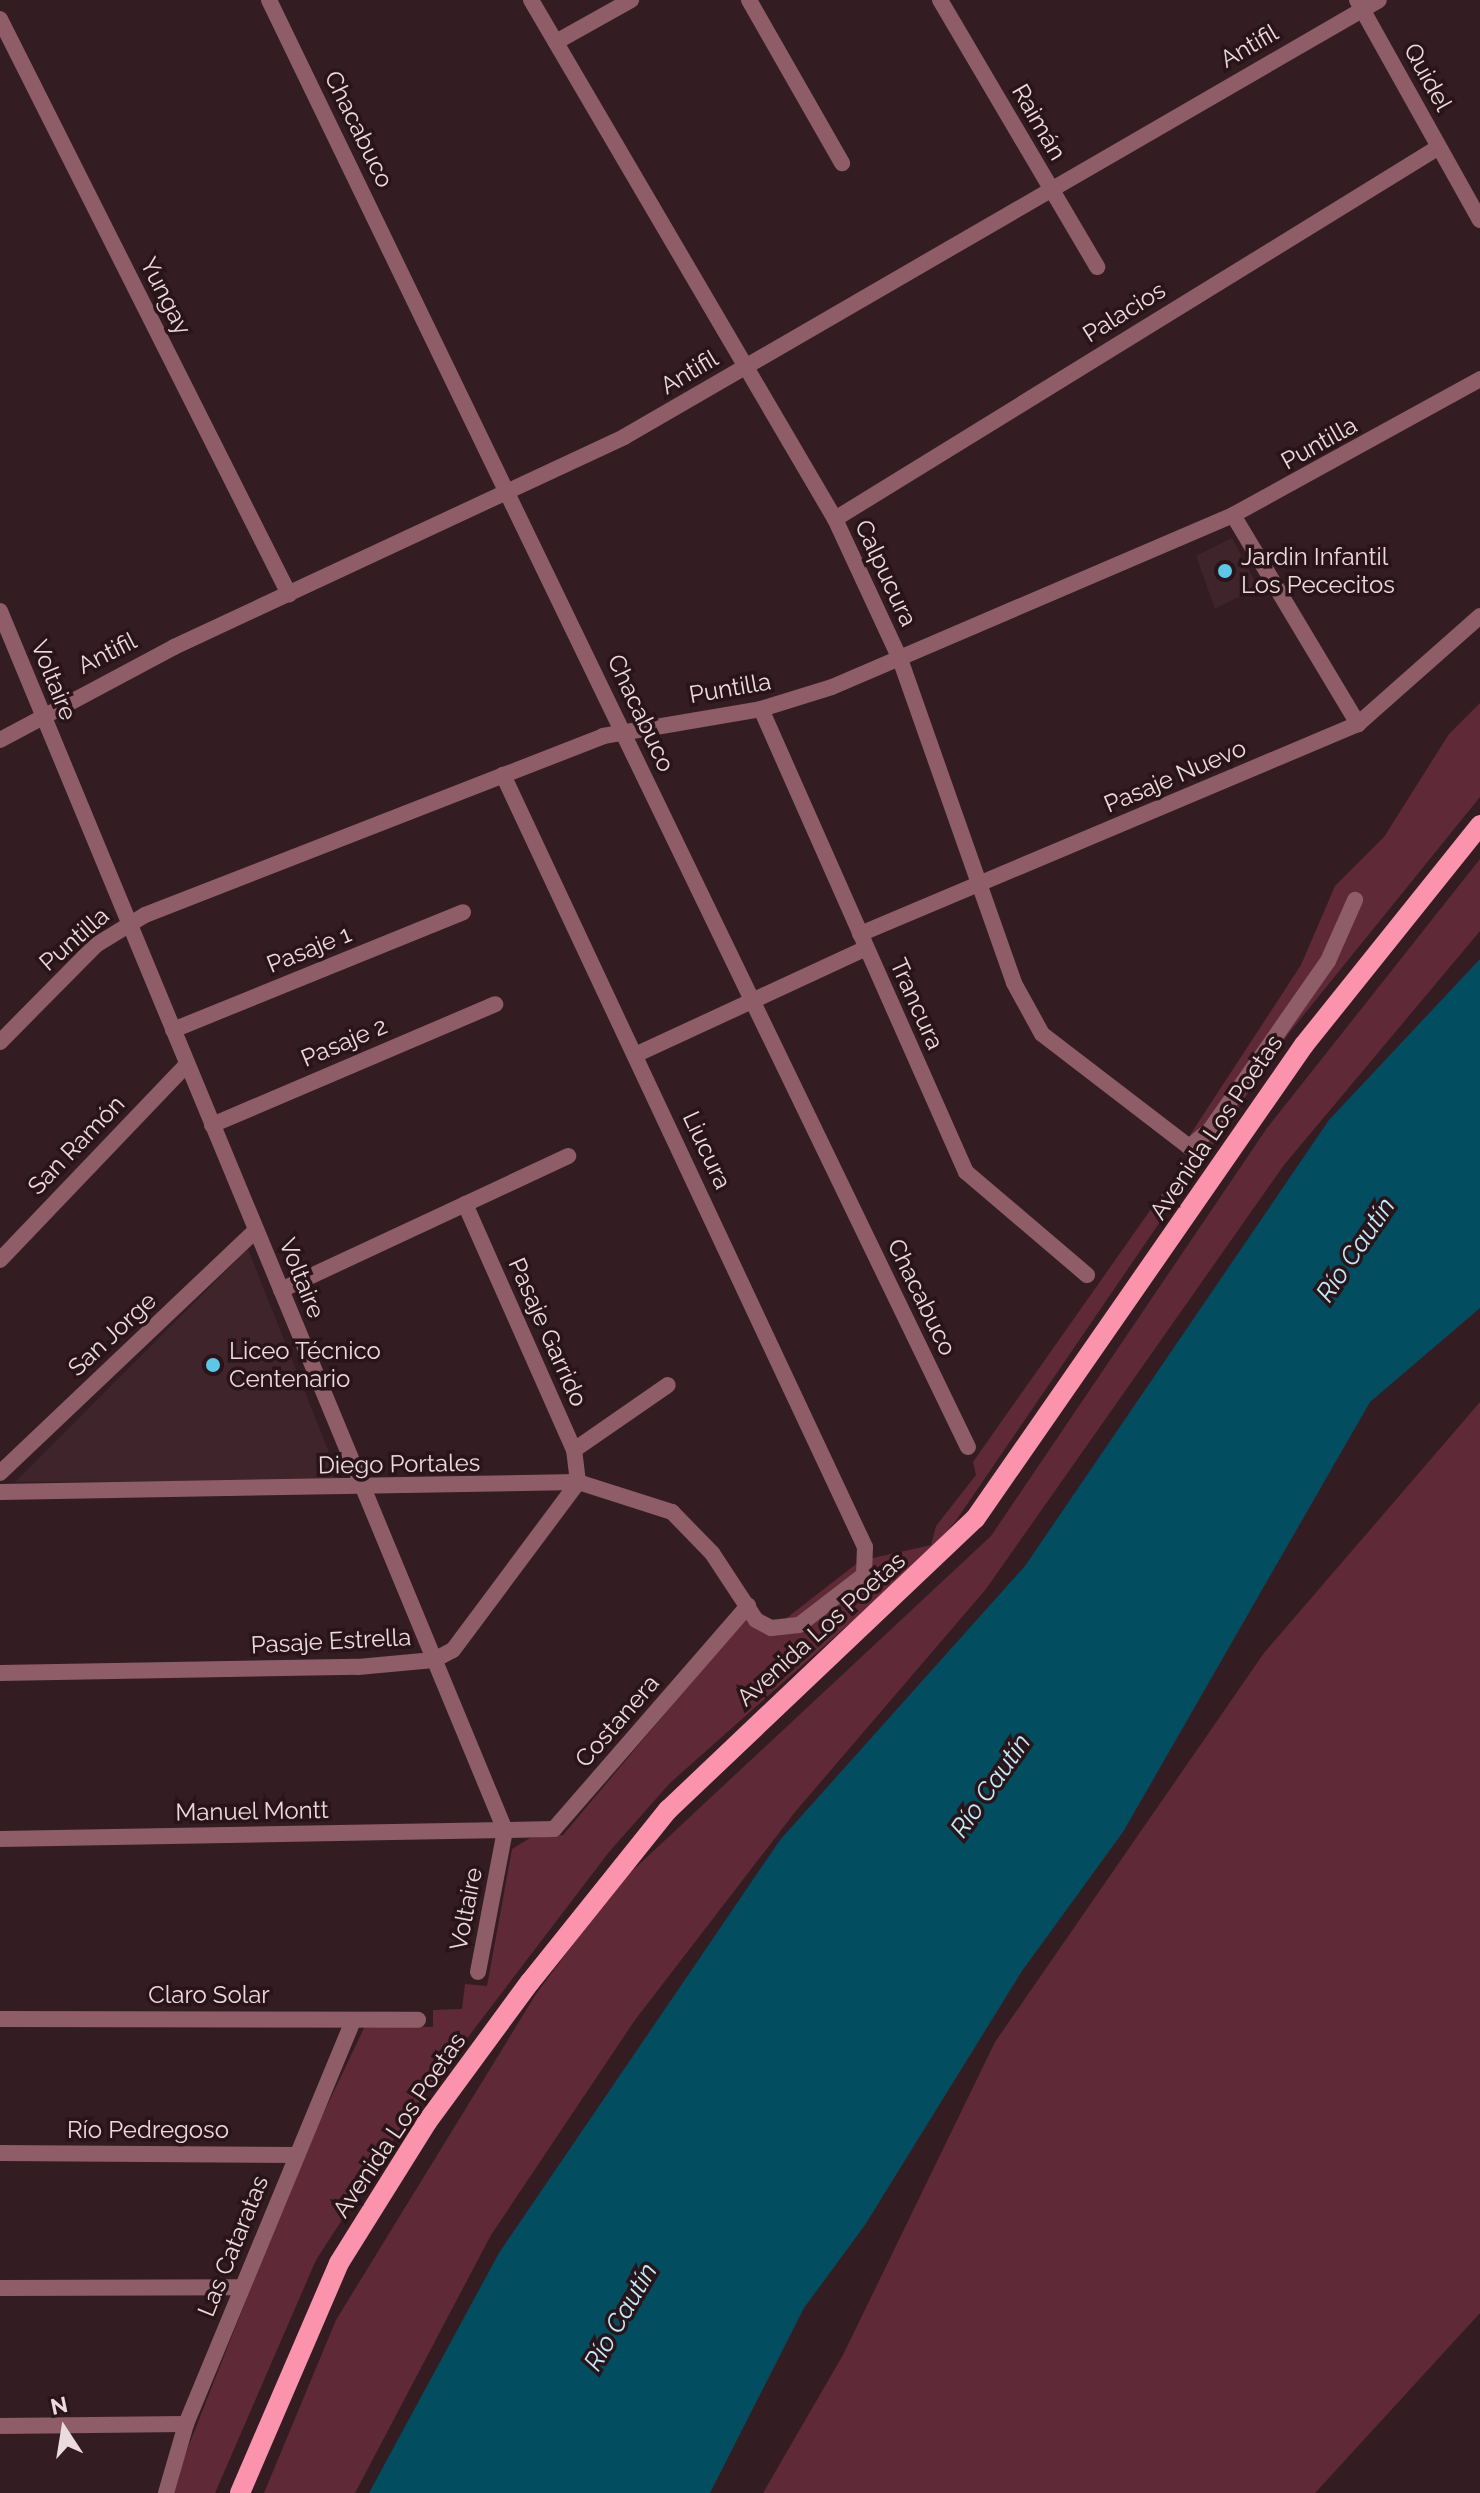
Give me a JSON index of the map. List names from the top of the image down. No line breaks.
{"streets":{"main road":["Avenida Los Poetas"],"street":["Antifil","Quidel","Raimán","Chacabuco","Yungay","Palacios","Puntilla","Calpucura","Voltaire","Pasaje Nuevo","Pasaje 1","Trancura","Pasaje 2","San Ramón","Liucura","Pasaje Garrido","San Jorge","Diego Portales","Pasaje Estrella","Costanera","Manuel Montt","Claro Solar","Río Pedregoso","Las Cataratas"]},"crossings":[["Antifil","Quidel"],["Antifil","Raimán"],["Antifil","Chacabuco"],["Antifil","Yungay"],["Antifil","Calpucura"],["Antifil","Voltaire"],["Quidel","Palacios"],["Chacabuco","Puntilla"],["Chacabuco","Pasaje Nuevo"],["Palacios","Calpucura"],["Puntilla","Calpucura"],["Puntilla","Voltaire"],["Puntilla","Trancura"],["Puntilla","Liucura"],["Calpucura","Pasaje Nuevo"],["Voltaire","Pasaje 1"],["Voltaire","Pasaje 2"],["Voltaire","San Ramón"],["Voltaire","San Jorge"],["Voltaire","Diego Portales"],["Voltaire","Pasaje Estrella"],["Voltaire","Costanera"],["Voltaire","Manuel Montt"],["Pasaje Nuevo","Trancura"],["Pasaje Nuevo","Liucura"],["Liucura","Diego Portales"],["Liucura","Costanera"],["Pasaje Garrido","Diego Portales"],["Pasaje Garrido","Pasaje Estrella"],["Diego Portales","Pasaje Estrella"],["Diego Portales","Costanera"],["Costanera","Manuel Montt"],["Claro Solar","Las Cataratas"],["Río Pedregoso","Las Cataratas"]],"water":["Río Cautín"],"places":["Jardin Infantil Los Pececitos","Liceo Técnico Centenario"],"north":"top"}
